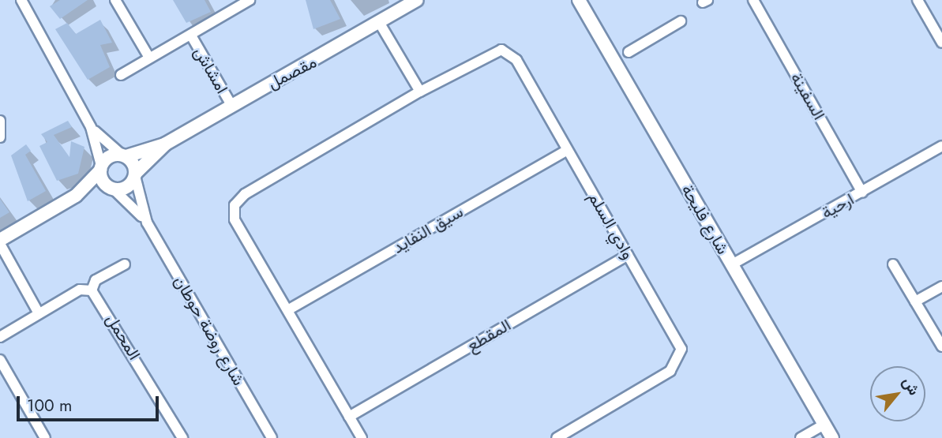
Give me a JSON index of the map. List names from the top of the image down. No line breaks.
{"streets":{"street":["امشاش","مقصمل","السفينة","ارحية","شارع فليحة","وادي السلم","سيق النفايد","شارع روضة حوطان","المقطع","المحمل"]},"crossings":[["امشاش","مقصمل"],["مقصمل","شارع روضة حوطان"],["السفينة","ارحية"],["ارحية","شارع فليحة"],["وادي السلم","سيق النفايد"],["وادي السلم","المقطع"]],"scale_bar":"100 m","north":"top right"}
